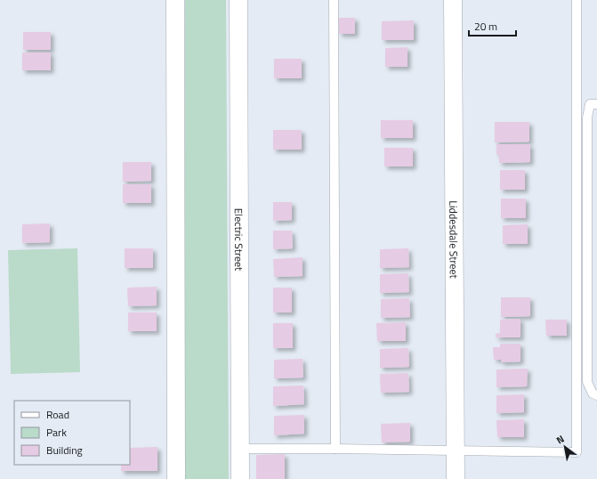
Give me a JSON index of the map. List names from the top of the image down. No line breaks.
{"streets":{"street":["Electric Street","Liddesdale Street"]},"legend":["Road","Park","Building"],"scale_bar":"20 m","north":"top left"}
